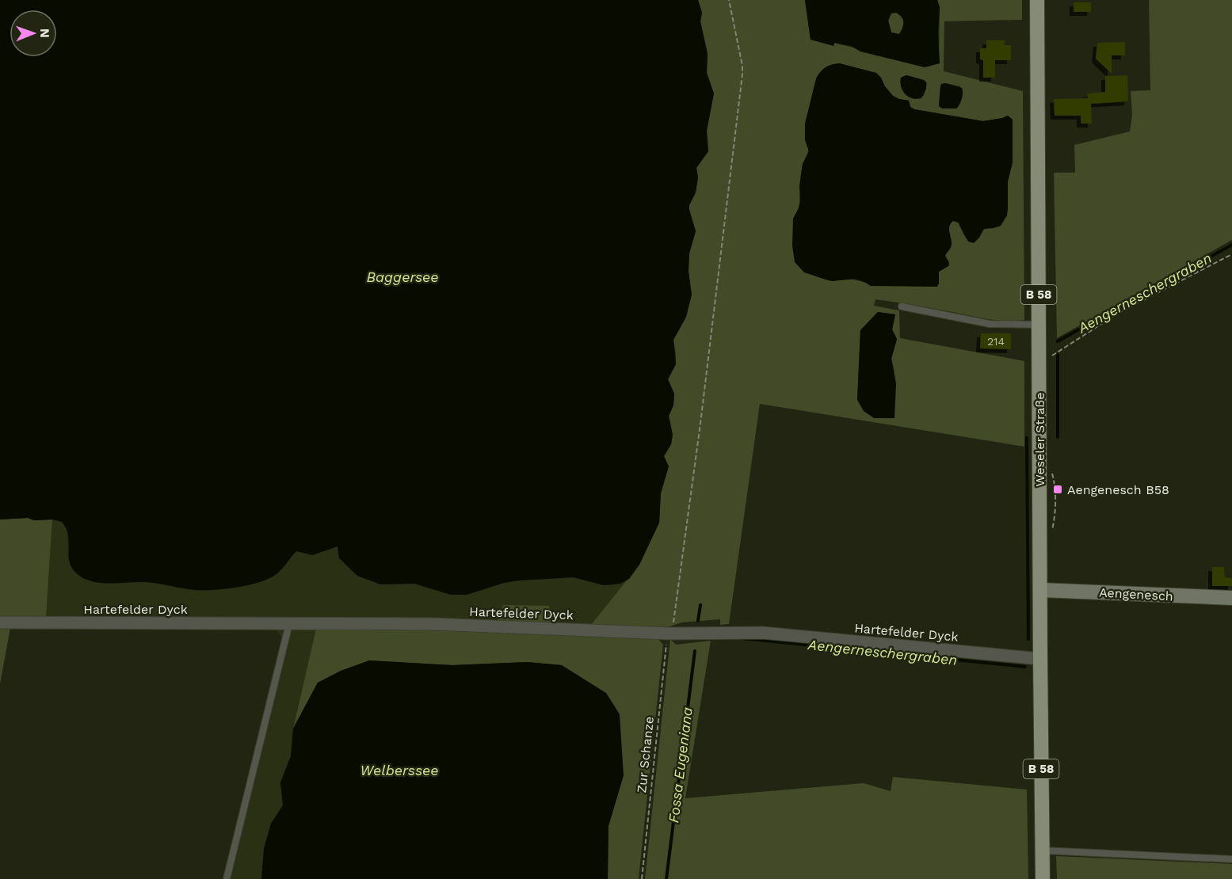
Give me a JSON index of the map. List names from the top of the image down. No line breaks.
{"streets":{"main road":["B 58","Weseler Straße"],"street":["Aengenesch","Hartefelder Dyck"],"path":["Zur Schanze"]},"crossings":[["Weseler Straße","Aengenesch"],["Weseler Straße","Hartefelder Dyck"],["Hartefelder Dyck","Zur Schanze"]],"water":["Baggersee","Aengerneschergraben","Fossa Eugeniana","Welberssee"],"places":{"transit":["Aengenesch B58"]},"house_numbers":["214"],"north":"right"}
